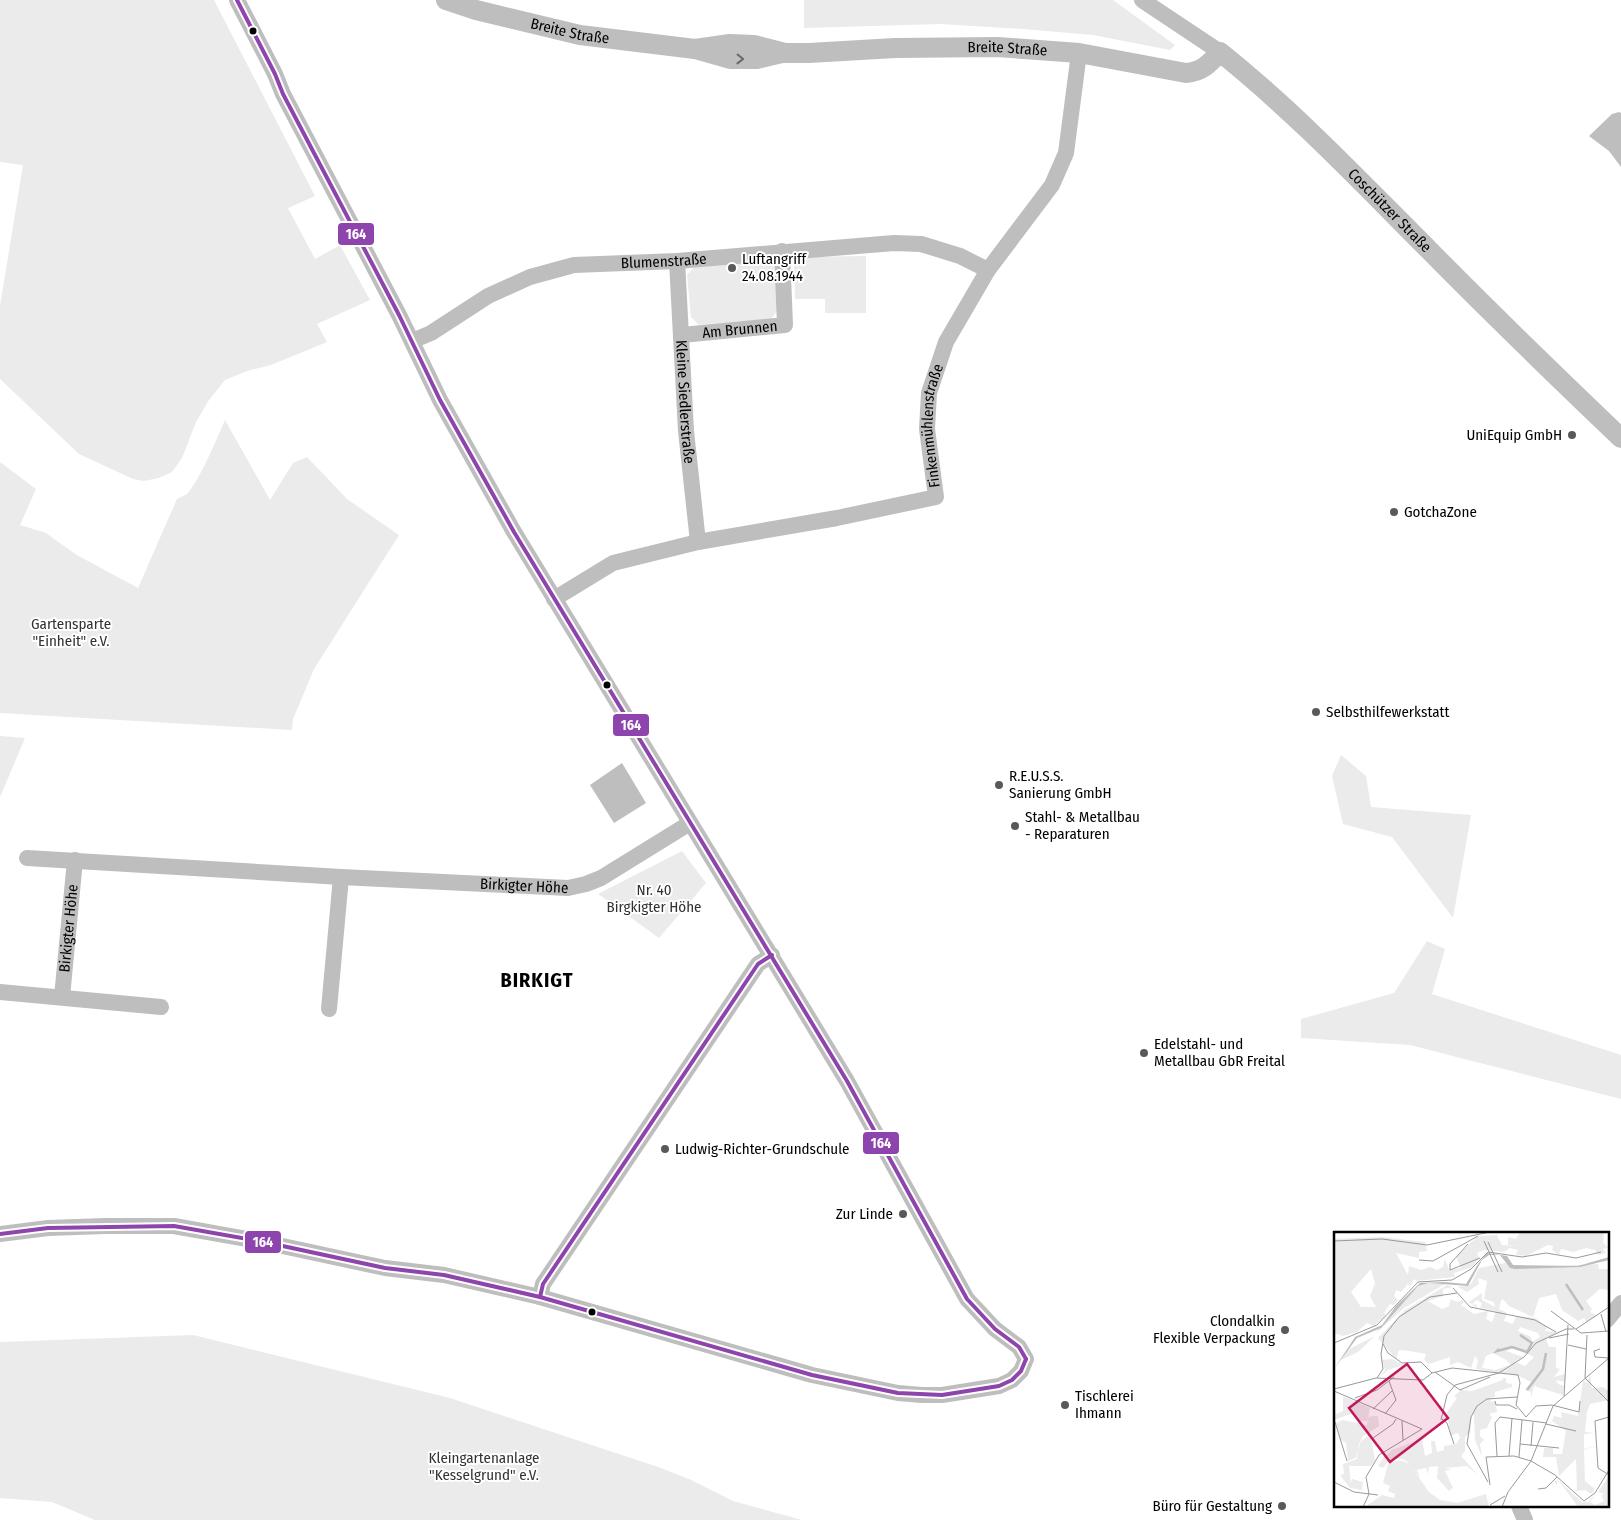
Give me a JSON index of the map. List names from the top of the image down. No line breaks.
{"streets":{"street":["Breite Straße","Coschützer Straße","Blumenstraße","Am Brunnen","Kleine Siedlerstraße","Finkenmühlenstraße","Birkigter Höhe"]},"crossings":[["Breite Straße","Coschützer Straße"],["Breite Straße","Finkenmühlenstraße"],["Blumenstraße","Am Brunnen"],["Blumenstraße","Kleine Siedlerstraße"],["Blumenstraße","Finkenmühlenstraße"],["Am Brunnen","Kleine Siedlerstraße"],["Kleine Siedlerstraße","Finkenmühlenstraße"]],"districts":["BIRKIGT"],"parks":["Gartensparte \"Einheit\" e.V.","Nr. 40 Birgkigter Höhe","Kleingartenanlage \"Kesselgrund\" e.V."],"places":["Luftangriff 24.08.1944","UniEquip GmbH","GotchaZone","Selbsthilfewerkstatt","R.E.U.S.S. Sanierung GmbH","Stahl- & Metallbau - Reparaturen","Edelstahl- und Metallbau GbR Freital","Ludwig-Richter-Grundschule","Zur Linde","Clondalkin Flexible Verpackung","Tischlerei Ihmann","Büro für Gestaltung"],"lines":["transit line 164"]}
